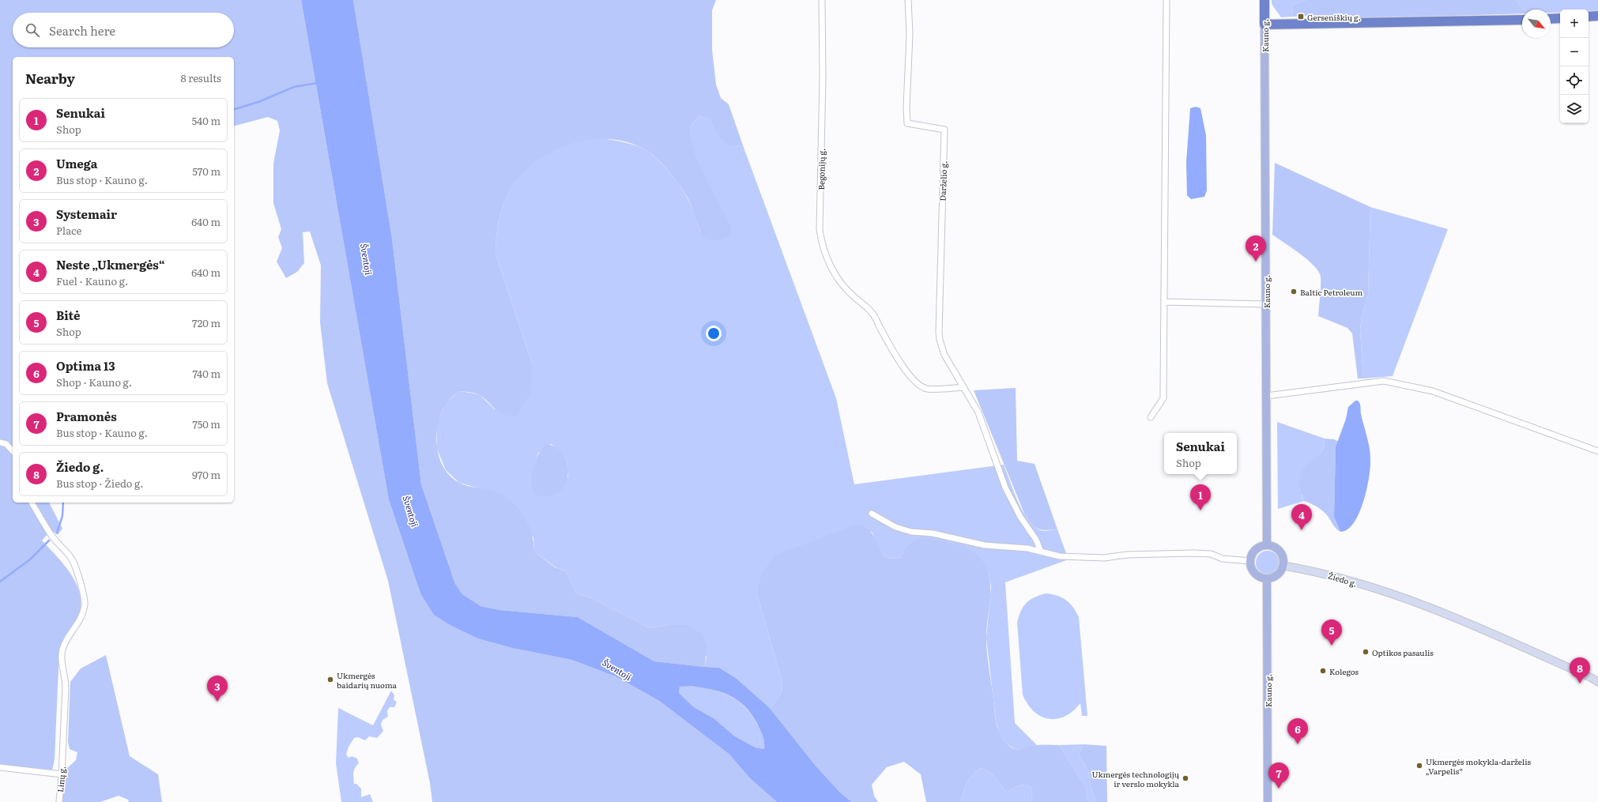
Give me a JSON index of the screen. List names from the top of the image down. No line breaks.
{"streets":{"highway":["Kauno g."],"street":["Begonijų g.","Darželio g.","Žiedo g.","Linų g."]},"crossings":[["Kauno g.","Žiedo g."],["Begonijų g.","Darželio g."]],"water":["Šventoji"],"places":{"transit":["Gerseniškių g."],"other":["Baltic Petroleum","Optikos pasaulis","Kolegos","Ukmergės baidarių nuoma","Ukmergės mokykla-darželis „Varpelis“","Ukmergės technologijų ir verslo mokykla"]},"north":"bottom right","page":{"map_buttons":["+","−"],"search":"Search here","heading":["Nearby","8 results"],"list":[{"mark":"1","name":"Senukai","note":"Shop","value":"540 m"},{"mark":"2","name":"Umega","note":"Bus stop · Kauno g.","value":"570 m"},{"mark":"3","name":"Systemair","note":"Place","value":"640 m"},{"mark":"4","name":"Neste „Ukmergės“","note":"Fuel · Kauno g.","value":"640 m"},{"mark":"5","name":"Bitė","note":"Shop","value":"720 m"},{"mark":"6","name":"Optima 13","note":"Shop · Kauno g.","value":"740 m"},{"mark":"7","name":"Pramonės","note":"Bus stop · Kauno g.","value":"750 m"},{"mark":"8","name":"Žiedo g.","note":"Bus stop · Žiedo g.","value":"970 m"}],"pins":["2","1","4","5","8","3","6","7"],"popup":["Senukai","Shop"]}}
